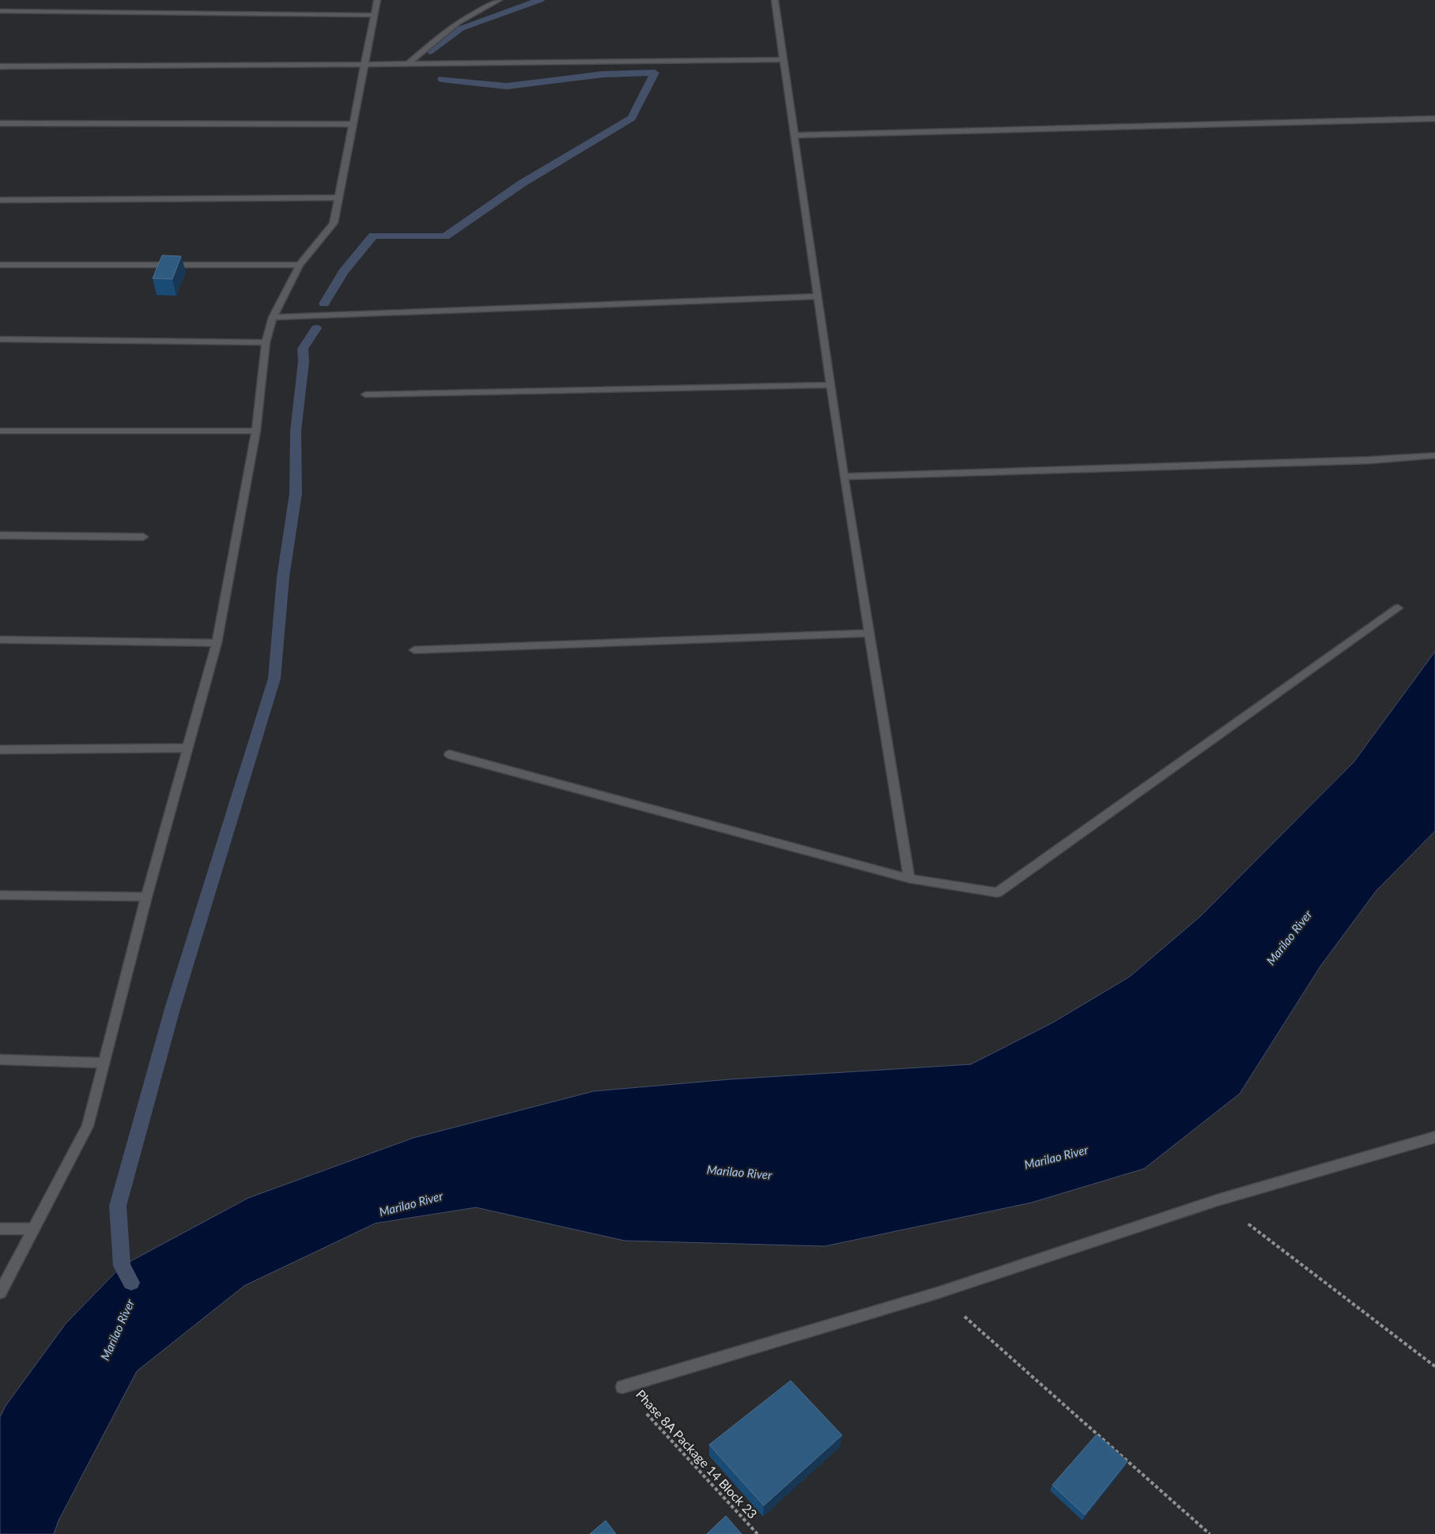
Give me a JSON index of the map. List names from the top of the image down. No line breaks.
{"streets":{"path":["Phase 8A Package 14 Block 23"]},"water":["Marilao River"]}
